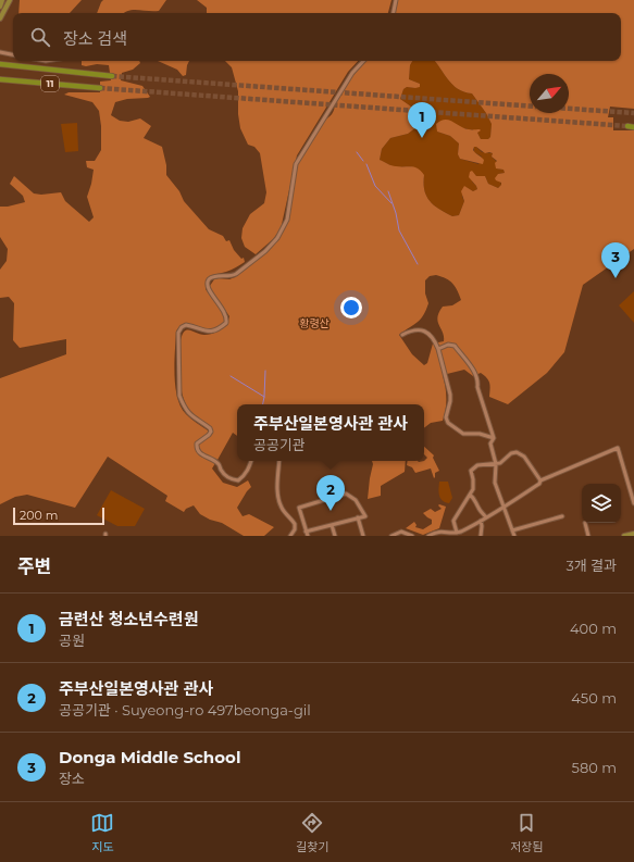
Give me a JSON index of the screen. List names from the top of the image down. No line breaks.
{"streets":{"highway":["11"]},"parks":["황령산"],"scale_bar":"200 m","north":"top right","page":{"search":"장소 검색","pins":["1","3","2"],"popup":["주부산일본영사관 관사","공공기관"],"scale":"200 m","heading":["주변","3개 결과"],"list":[{"mark":"1","name":"금련산 청소년수련원","note":"공원","value":"400 m"},{"mark":"2","name":"주부산일본영사관 관사","note":"공공기관 · Suyeong-ro 497beonga-gil","value":"450 m"},{"mark":"3","name":"Donga Middle School","note":"장소","value":"580 m"}],"nav":["지도","길찾기","저장됨"]}}
